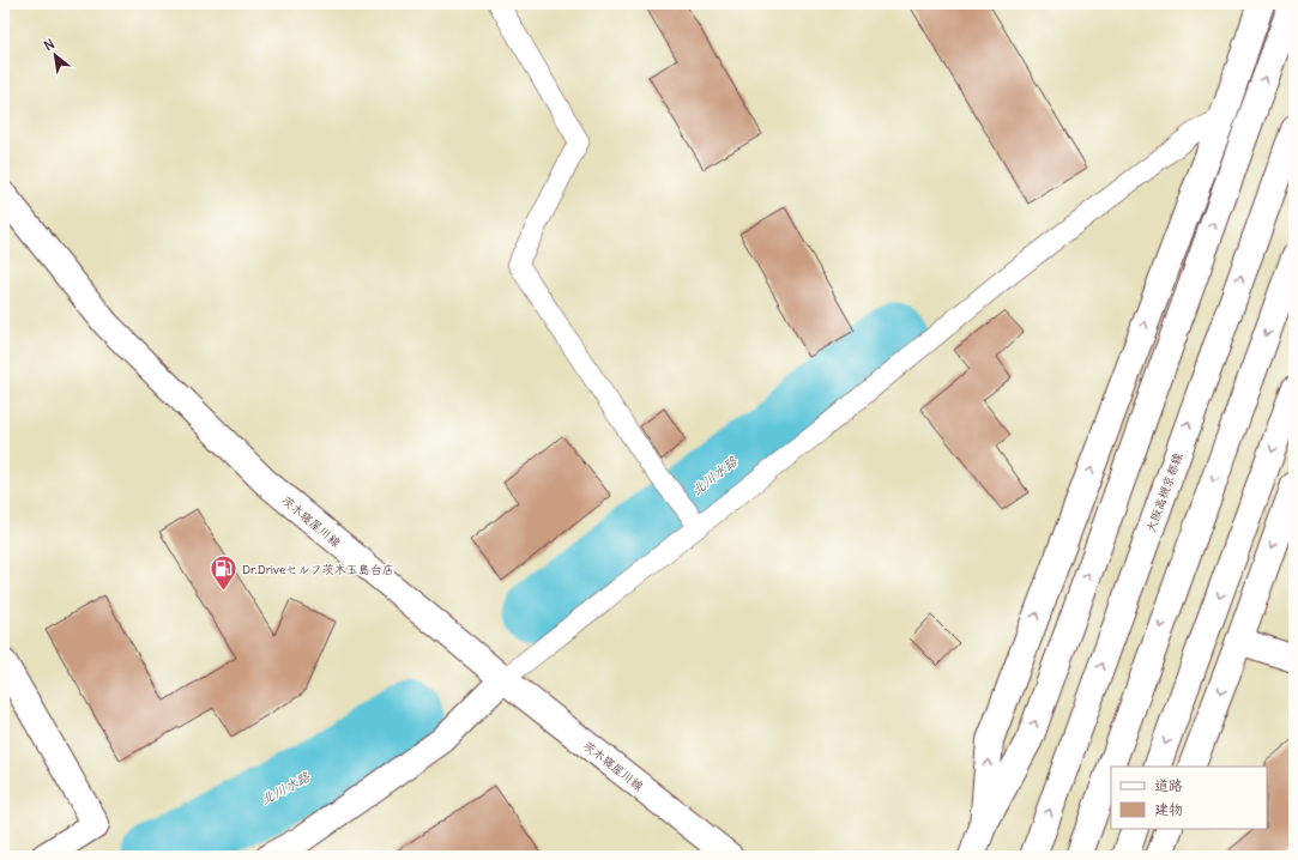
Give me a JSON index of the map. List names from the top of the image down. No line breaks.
{"streets":{"main road":["大阪高槻京都線","茨木寝屋川線"]},"water":["北川水路"],"places":{"fuel station":["Dr.Driveセルフ茨木玉島台店"]},"legend":["道路","建物"],"north":"top left"}
